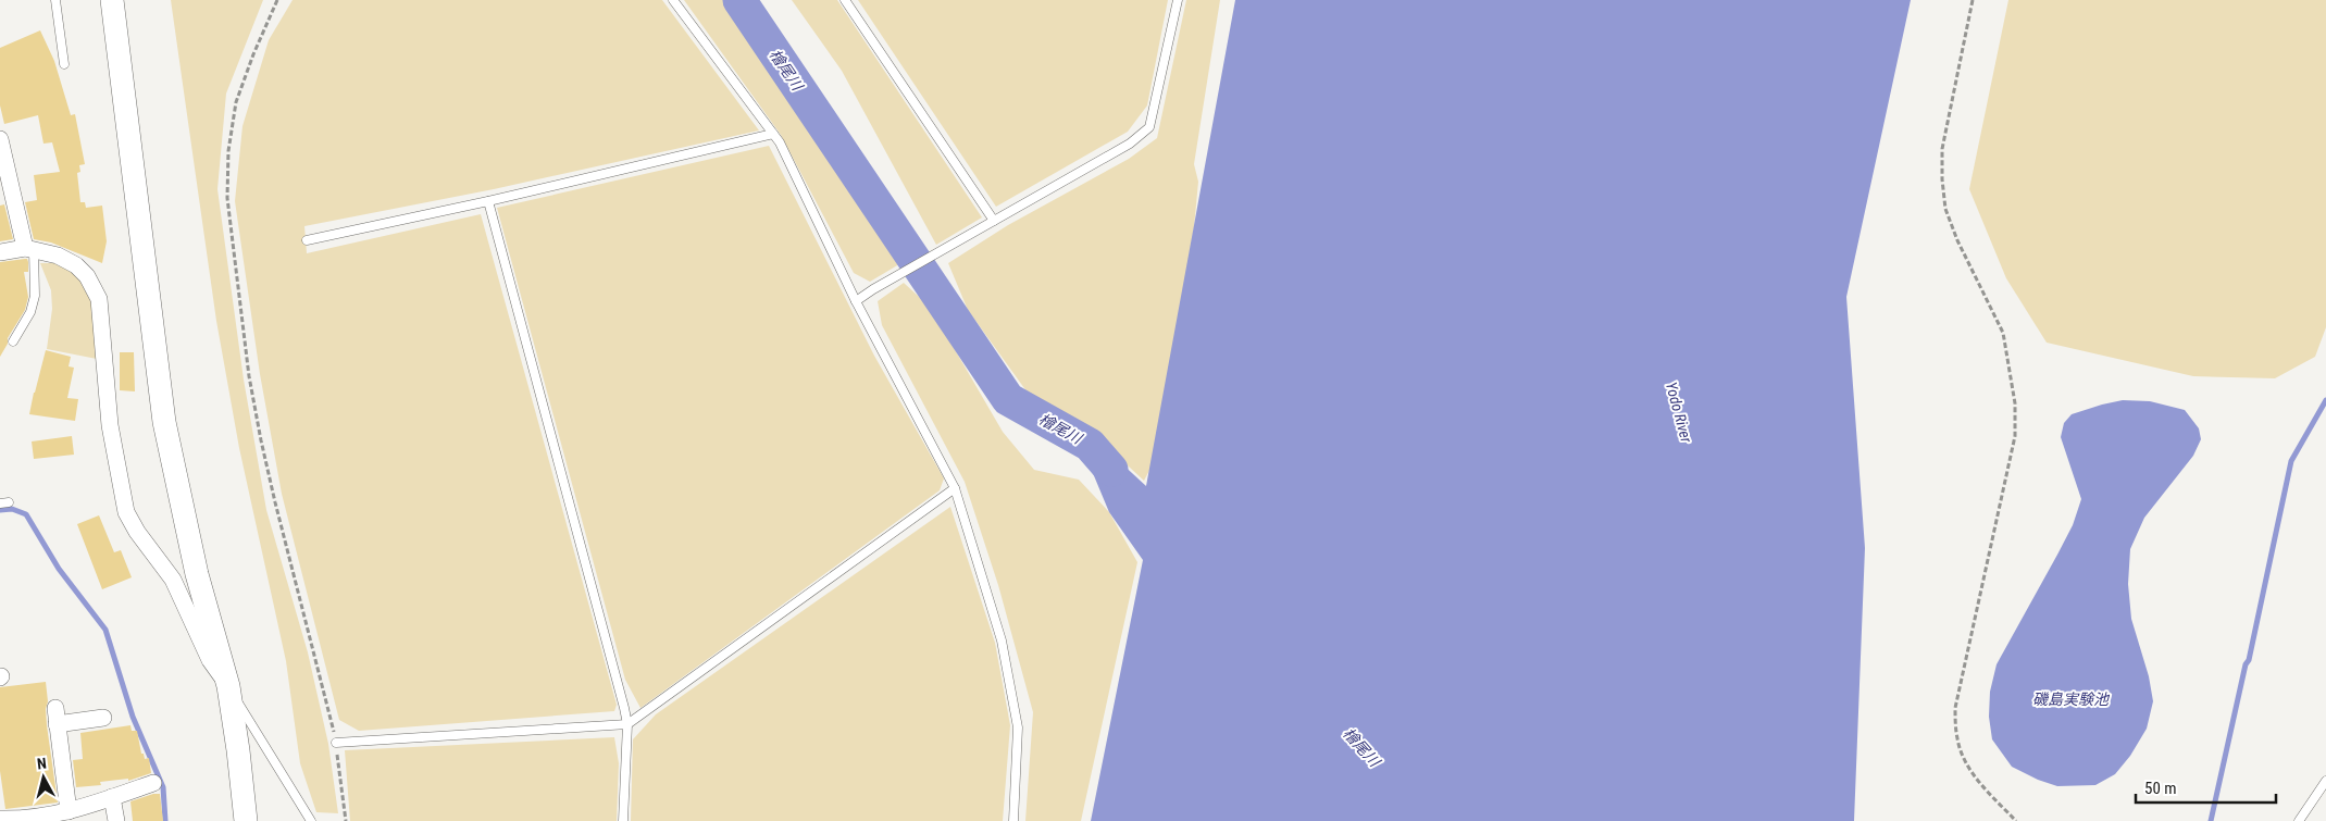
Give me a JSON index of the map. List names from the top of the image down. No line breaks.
{"water":["檜尾川","Yodo River","磯島実験池"],"scale_bar":"50 m","north":"top"}
